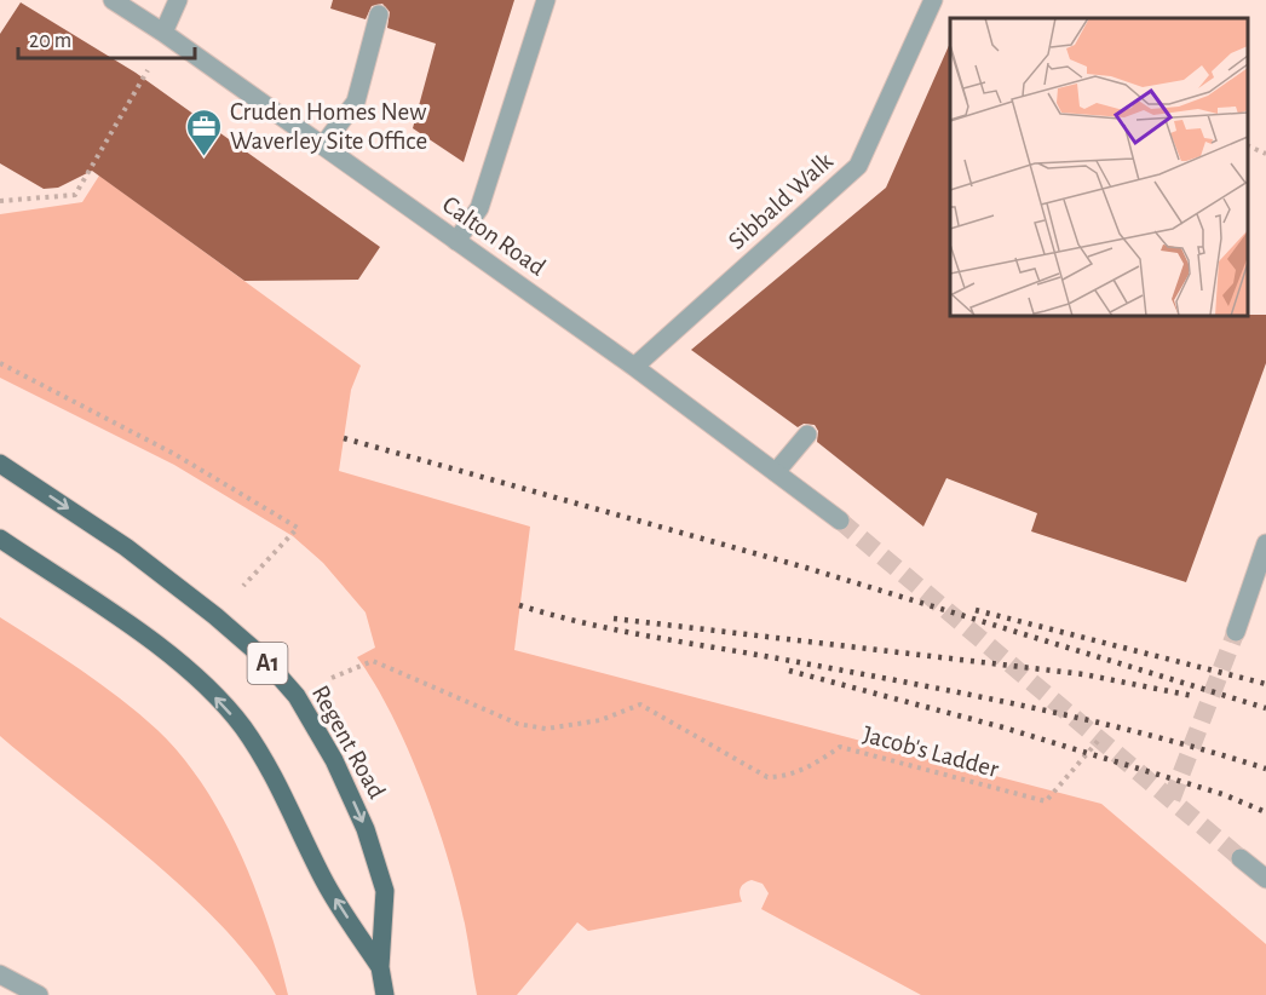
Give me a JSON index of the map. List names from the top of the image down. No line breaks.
{"streets":{"main road":["A1","Regent Road"],"street":["Sibbald Walk","Calton Road"],"path":["Jacob's Ladder"]},"crossings":[["Sibbald Walk","Calton Road"],["Regent Road","Jacob's Ladder"]],"places":{"office":["Cruden Homes New Waverley Site Office"]},"scale_bar":"20 m"}
